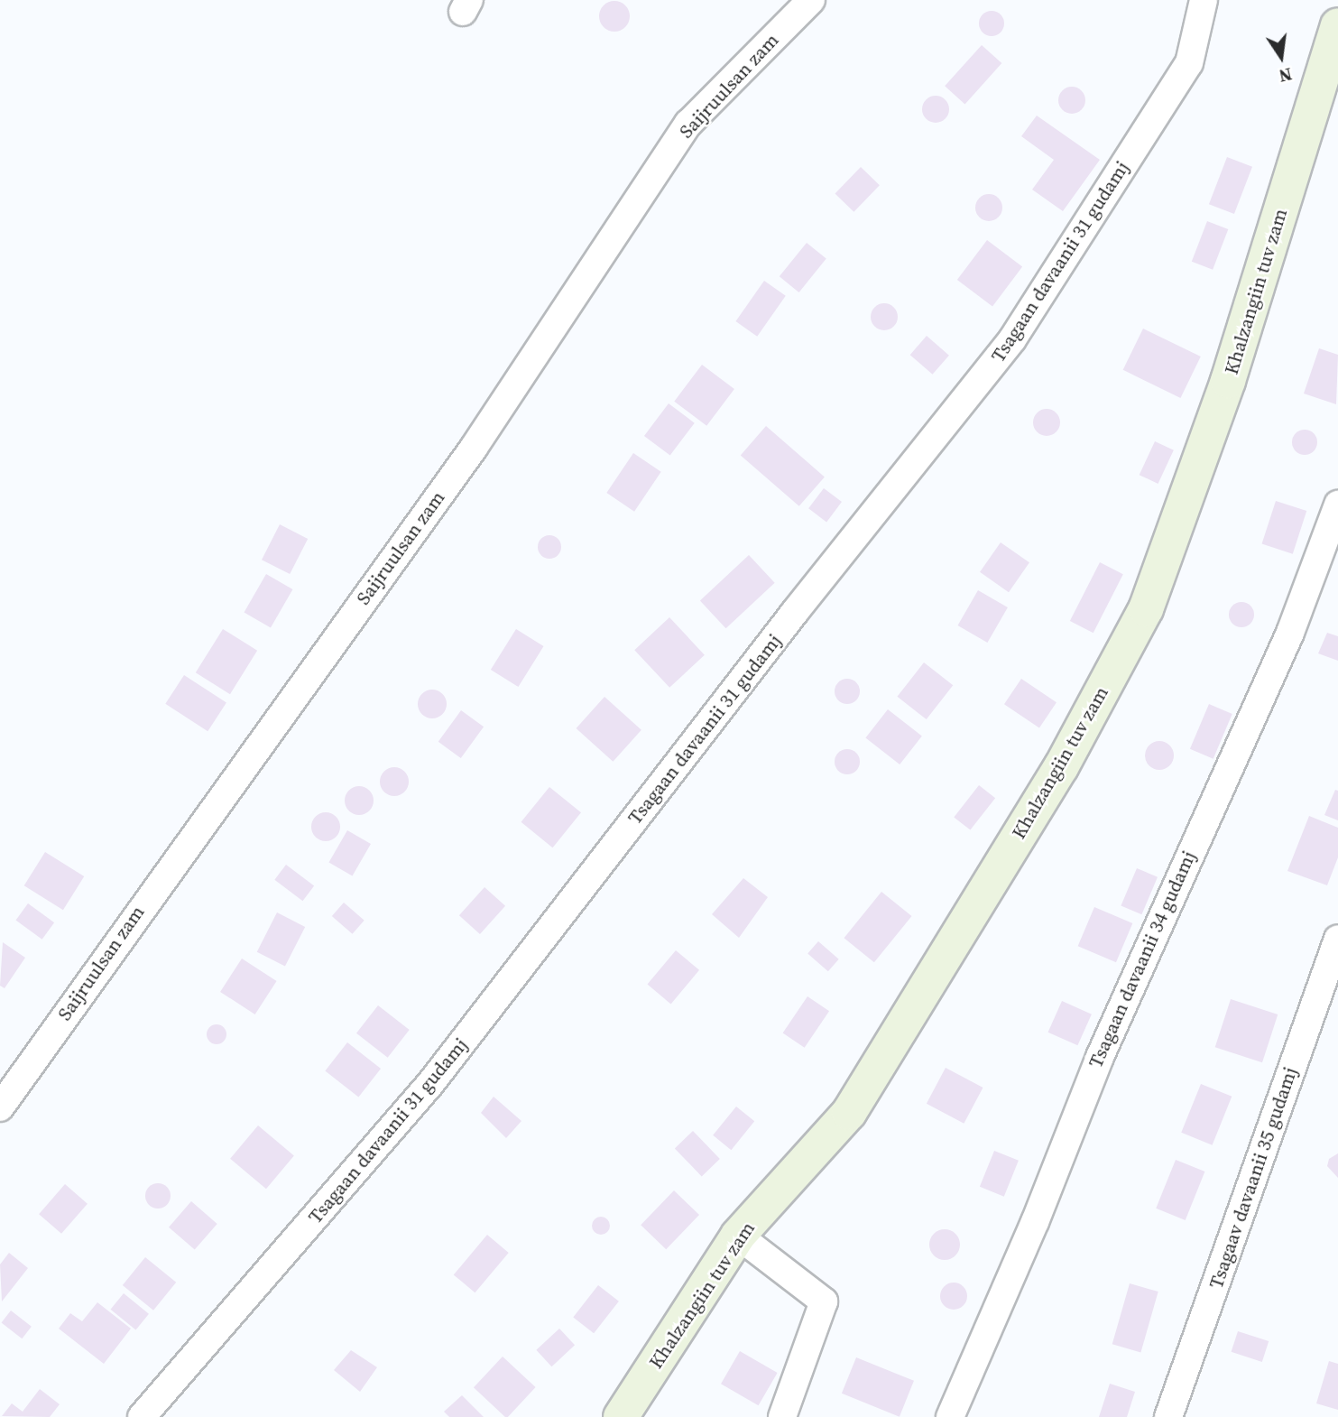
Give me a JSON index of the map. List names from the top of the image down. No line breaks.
{"streets":{"street":["Saijruulsan zam","Tsagaan davaanii 31 gudamj","Khalzangiin tuv zam","Tsagaan davaanii 34 gudamj","Tsagaav davaanii 35 gudamj"]},"north":"bottom"}
